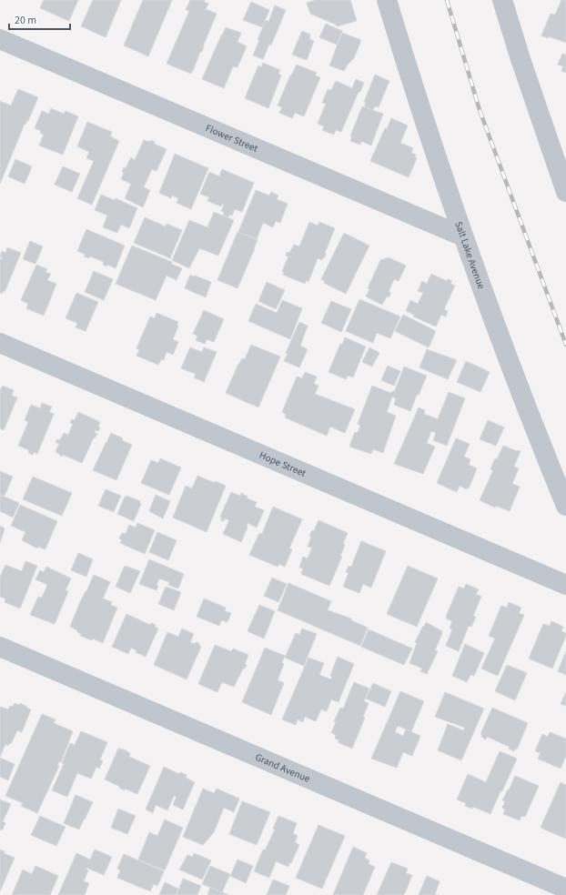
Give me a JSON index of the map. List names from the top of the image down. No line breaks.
{"streets":{"street":["Flower Street","Salt Lake Avenue","Hope Street","Grand Avenue"]},"crossings":[["Flower Street","Salt Lake Avenue"]],"scale_bar":"20 m"}
